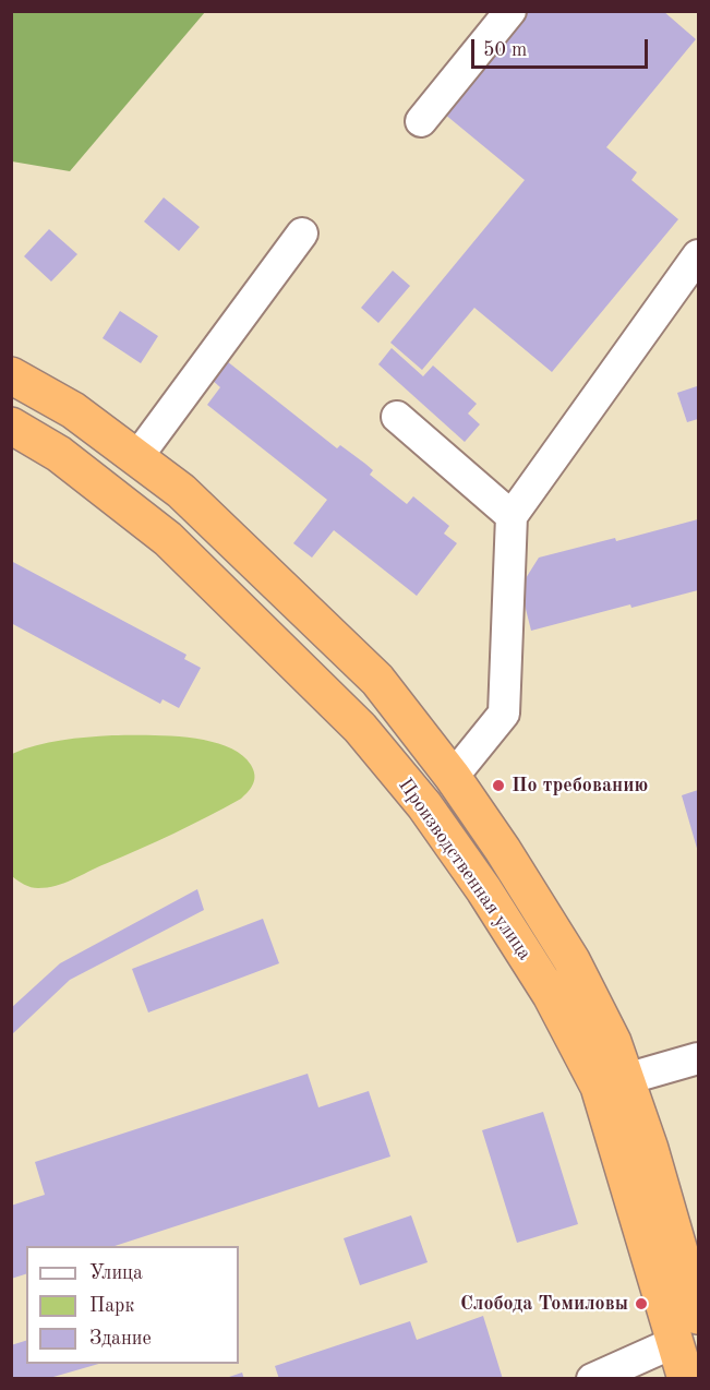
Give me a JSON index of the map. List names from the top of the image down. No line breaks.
{"streets":{"highway":["Производственная улица"]},"places":["По требованию","Слобода Томиловы"],"legend":["Улица","Парк","Здание"],"scale_bar":"50 m"}
